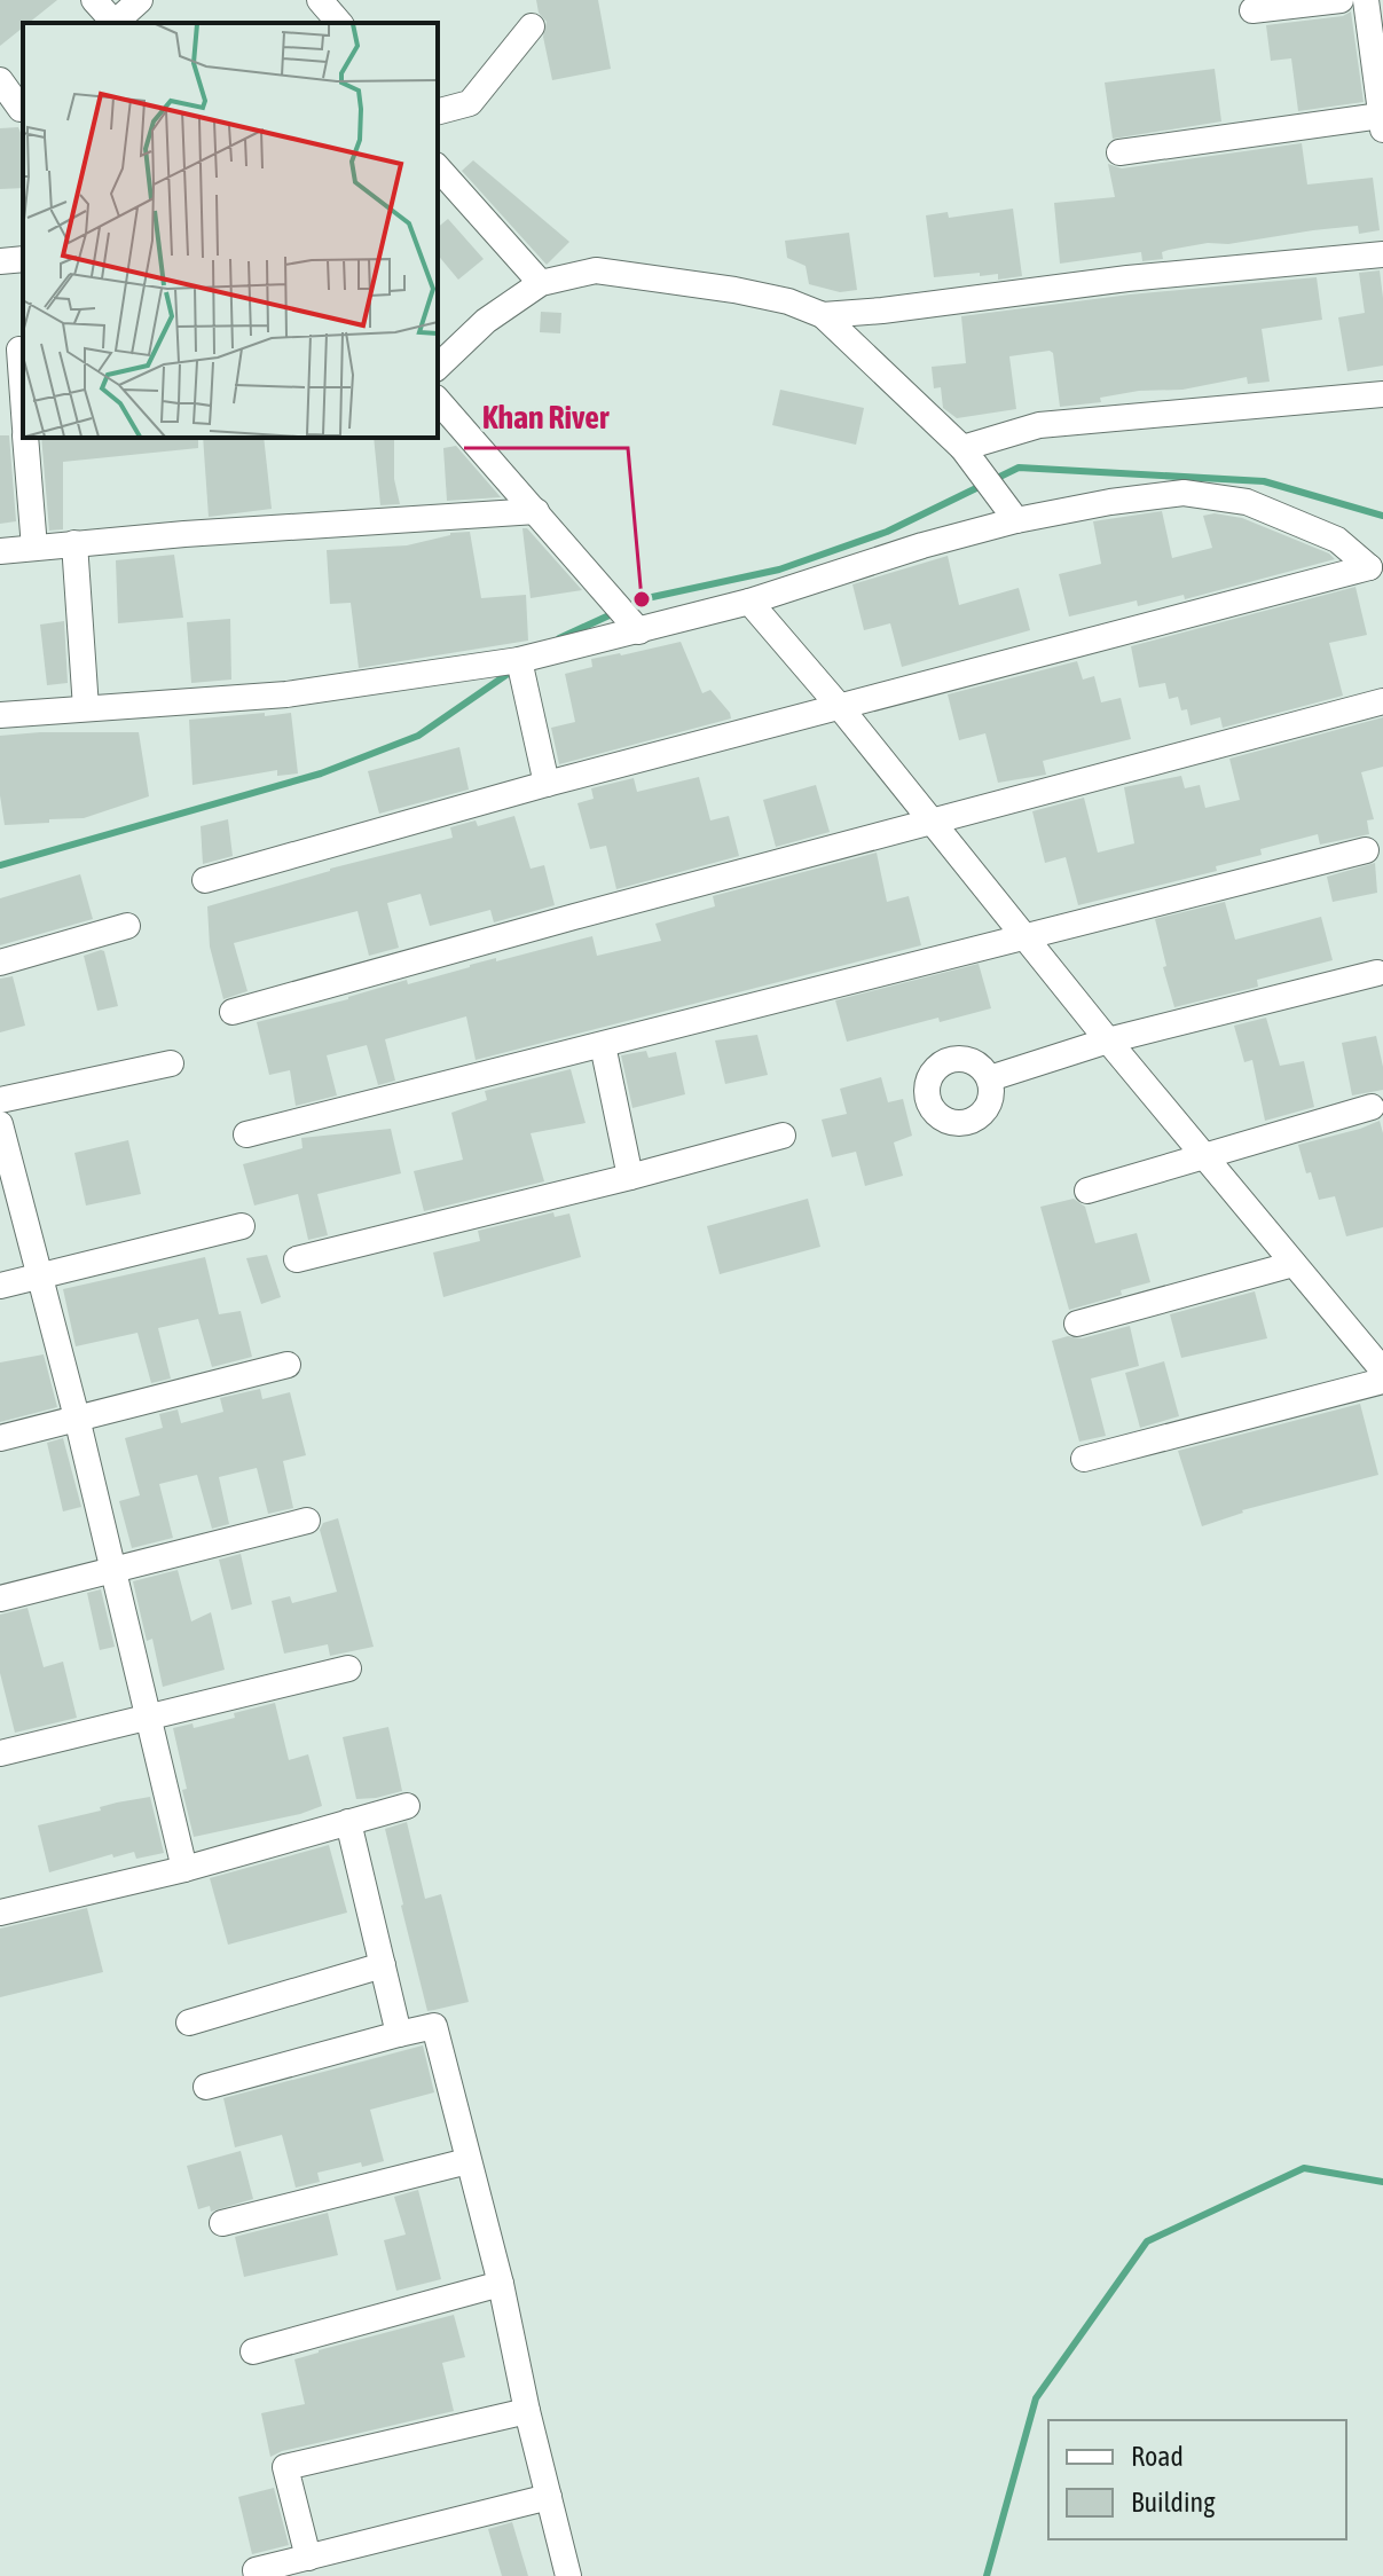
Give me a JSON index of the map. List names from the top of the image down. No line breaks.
{"places":["Khan River"],"legend":["Road","Building"]}
